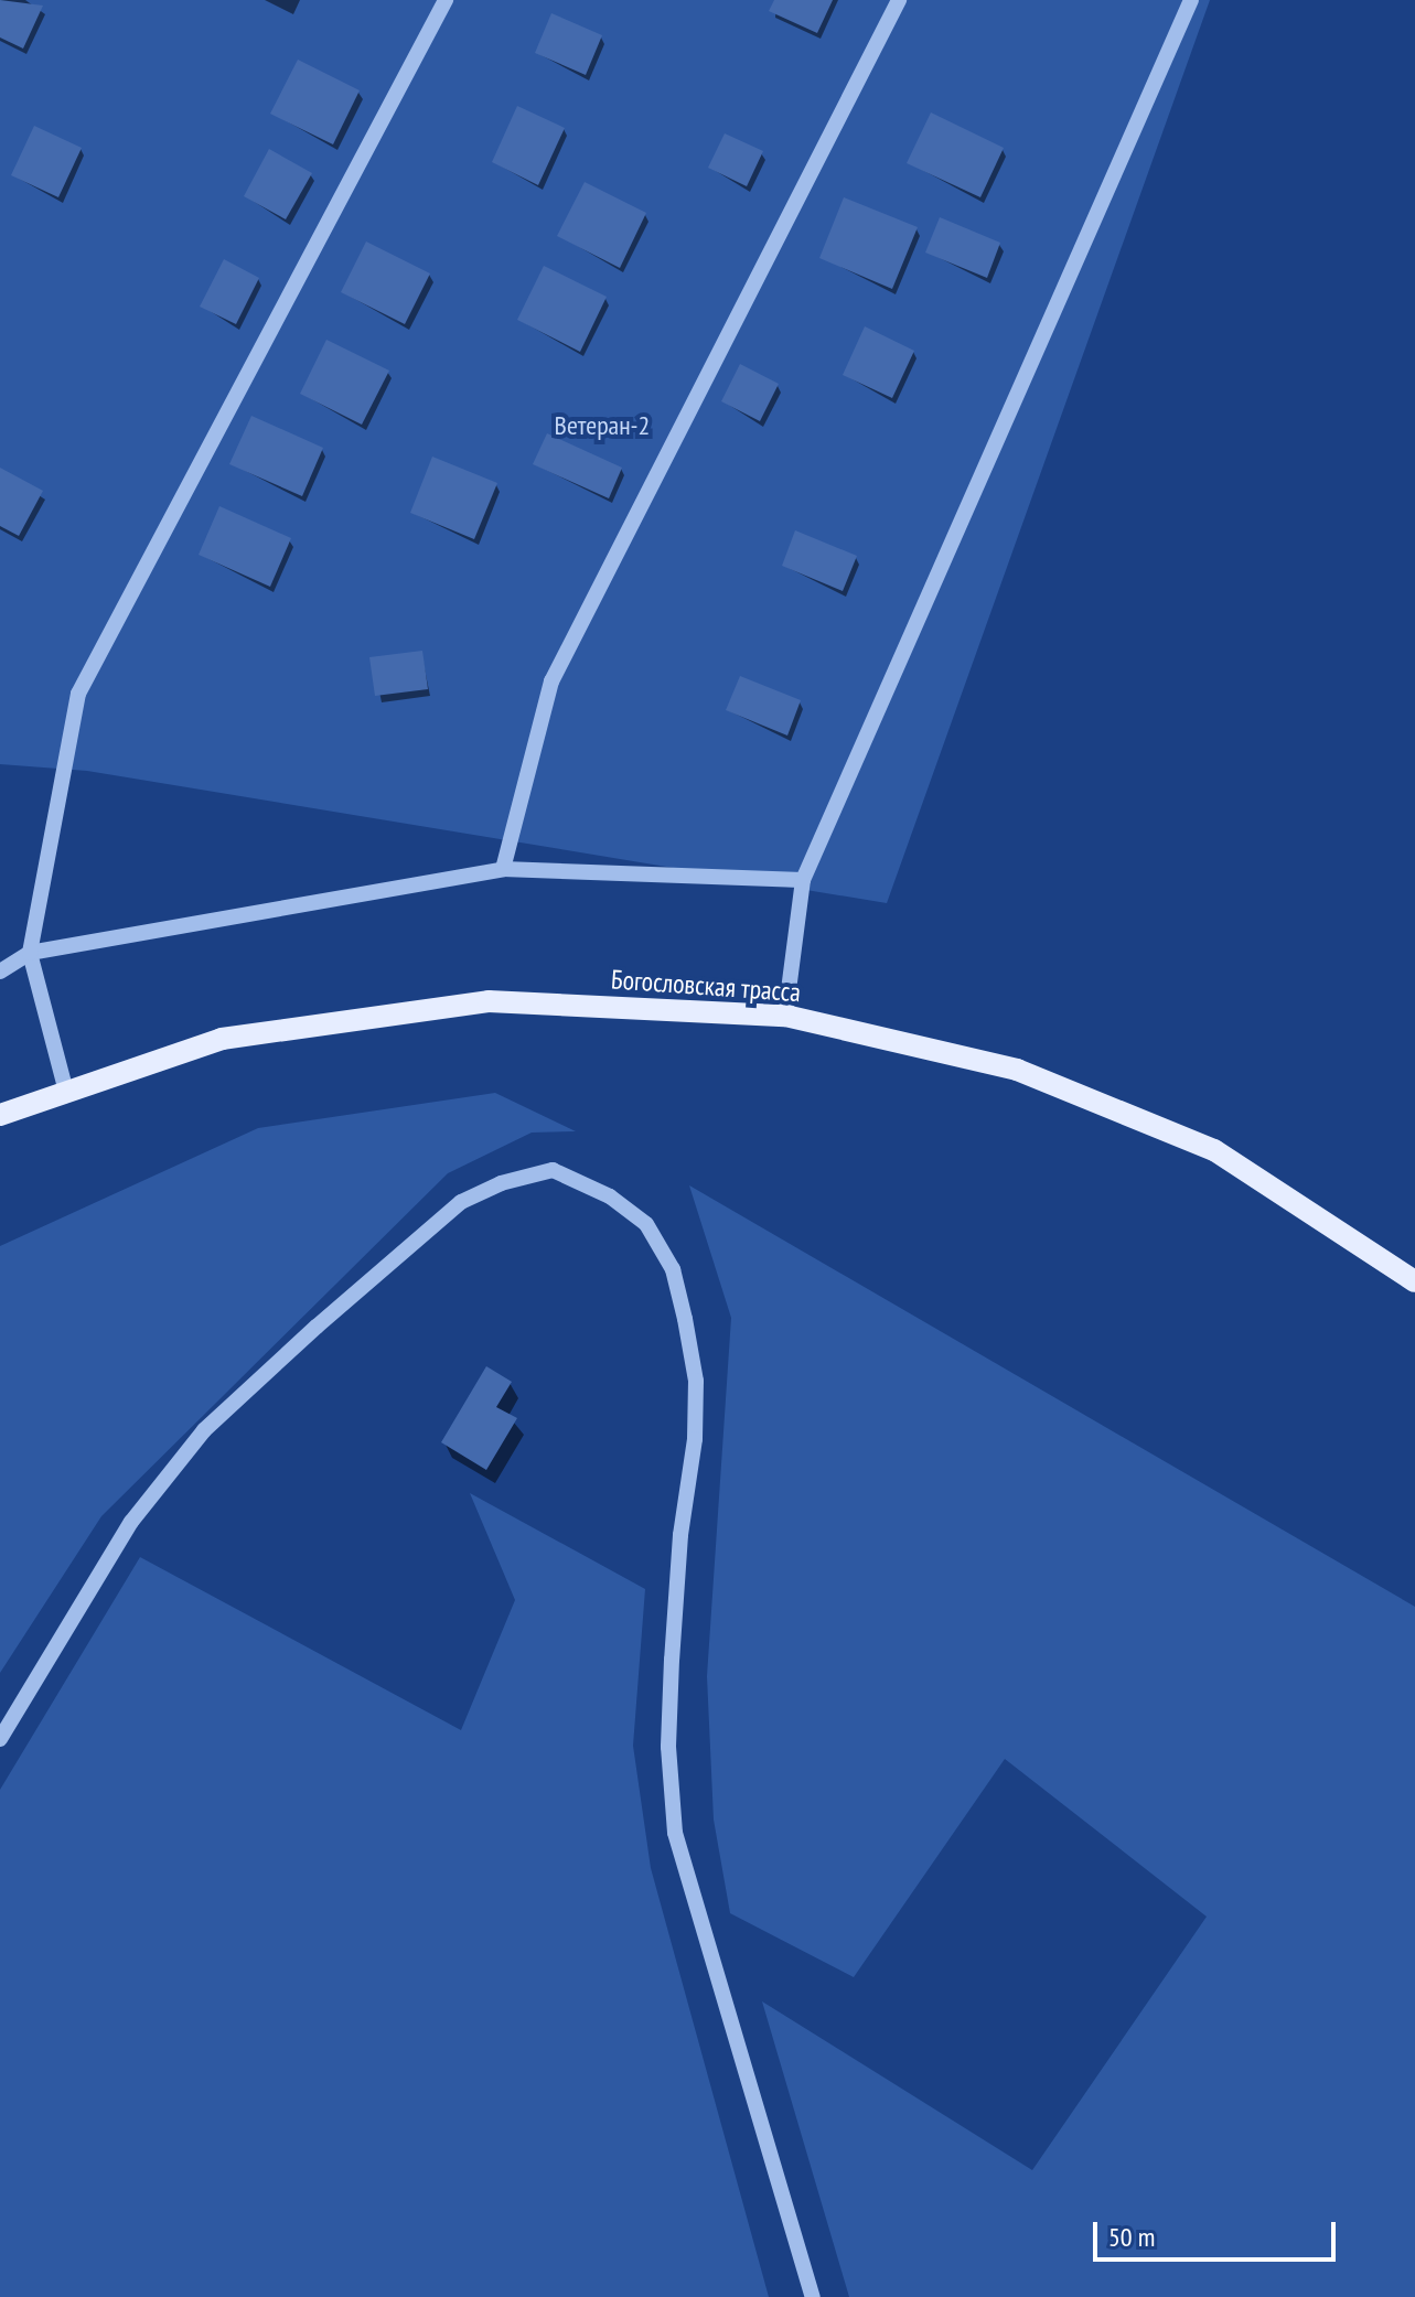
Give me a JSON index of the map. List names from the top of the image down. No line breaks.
{"streets":{"main road":["Богословская трасса"]},"parks":["Ветеран-2"],"scale_bar":"50 m"}
